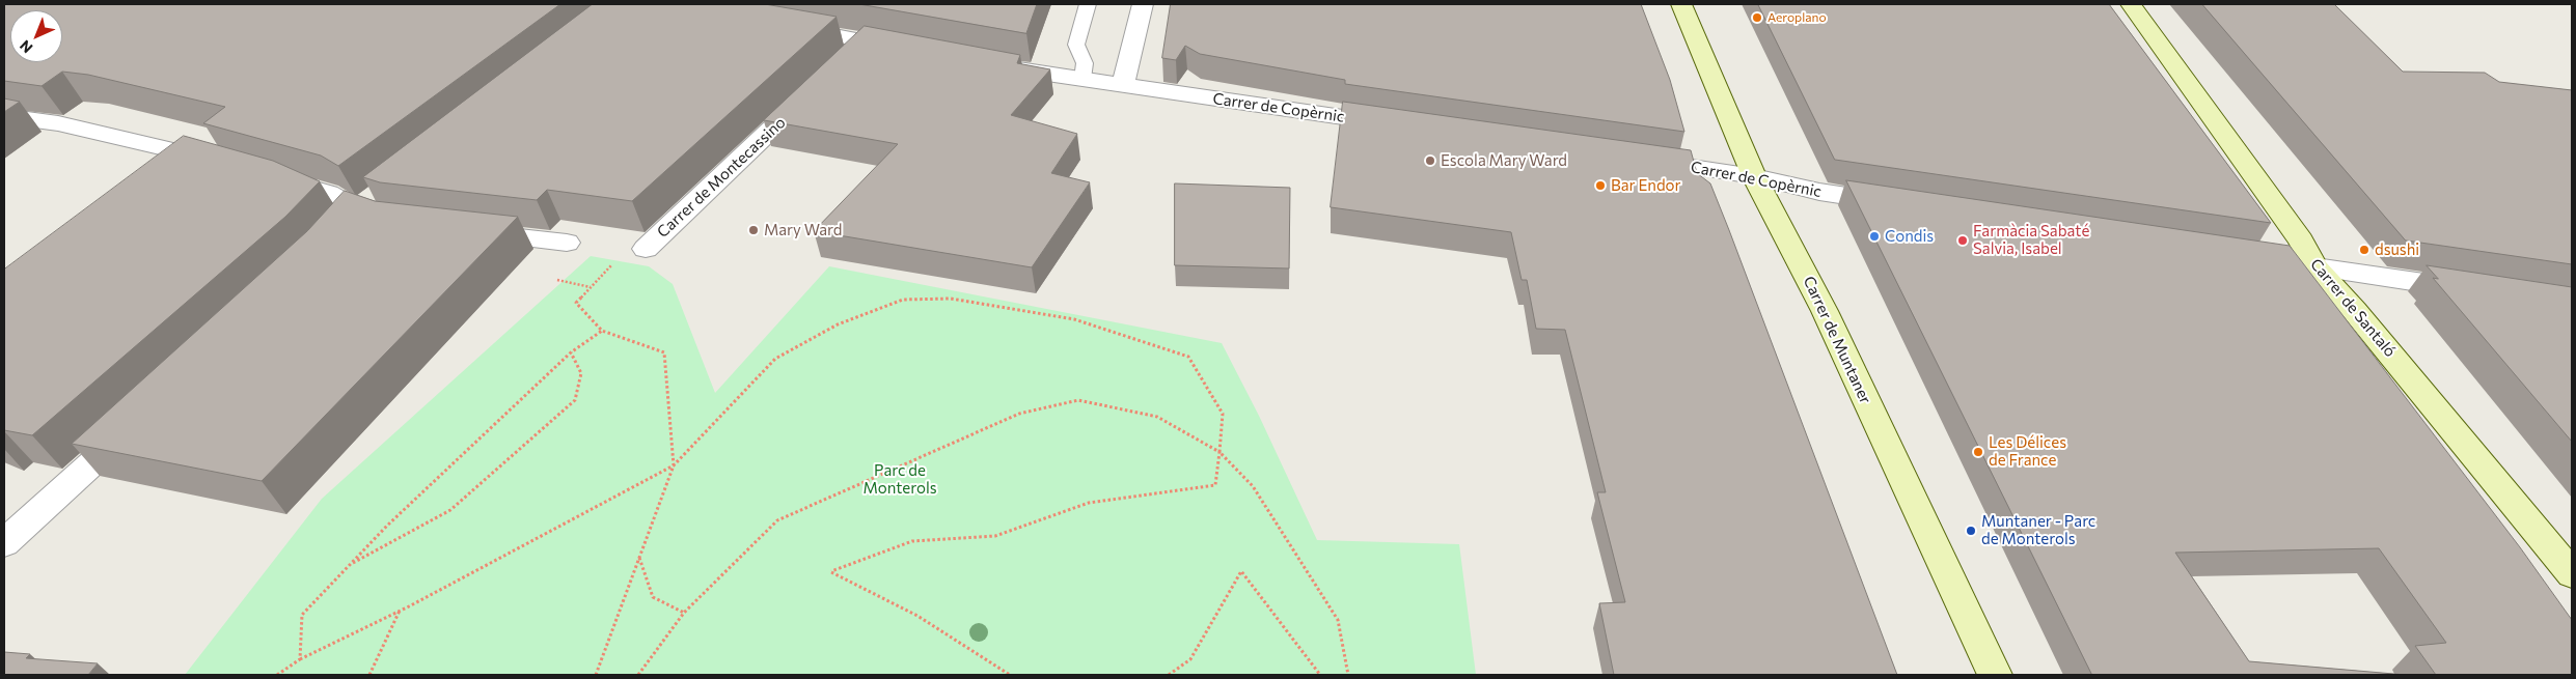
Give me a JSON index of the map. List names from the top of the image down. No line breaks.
{"streets":{"street":["Carrer de Copèrnic","Carrer de Montecassino","Carrer de Santaló","Carrer de Muntaner"]},"crossings":[["Carrer de Copèrnic","Carrer de Muntaner"]],"parks":["Parc de Monterols"],"places":["Aeroplano","Escola Mary Ward","Bar Endor","Mary Ward","Condis","Farmàcia Sabaté Salvia, Isabel","dsushi","Les Délices de France","Muntaner - Parc de Monterols"],"north":"bottom left"}
